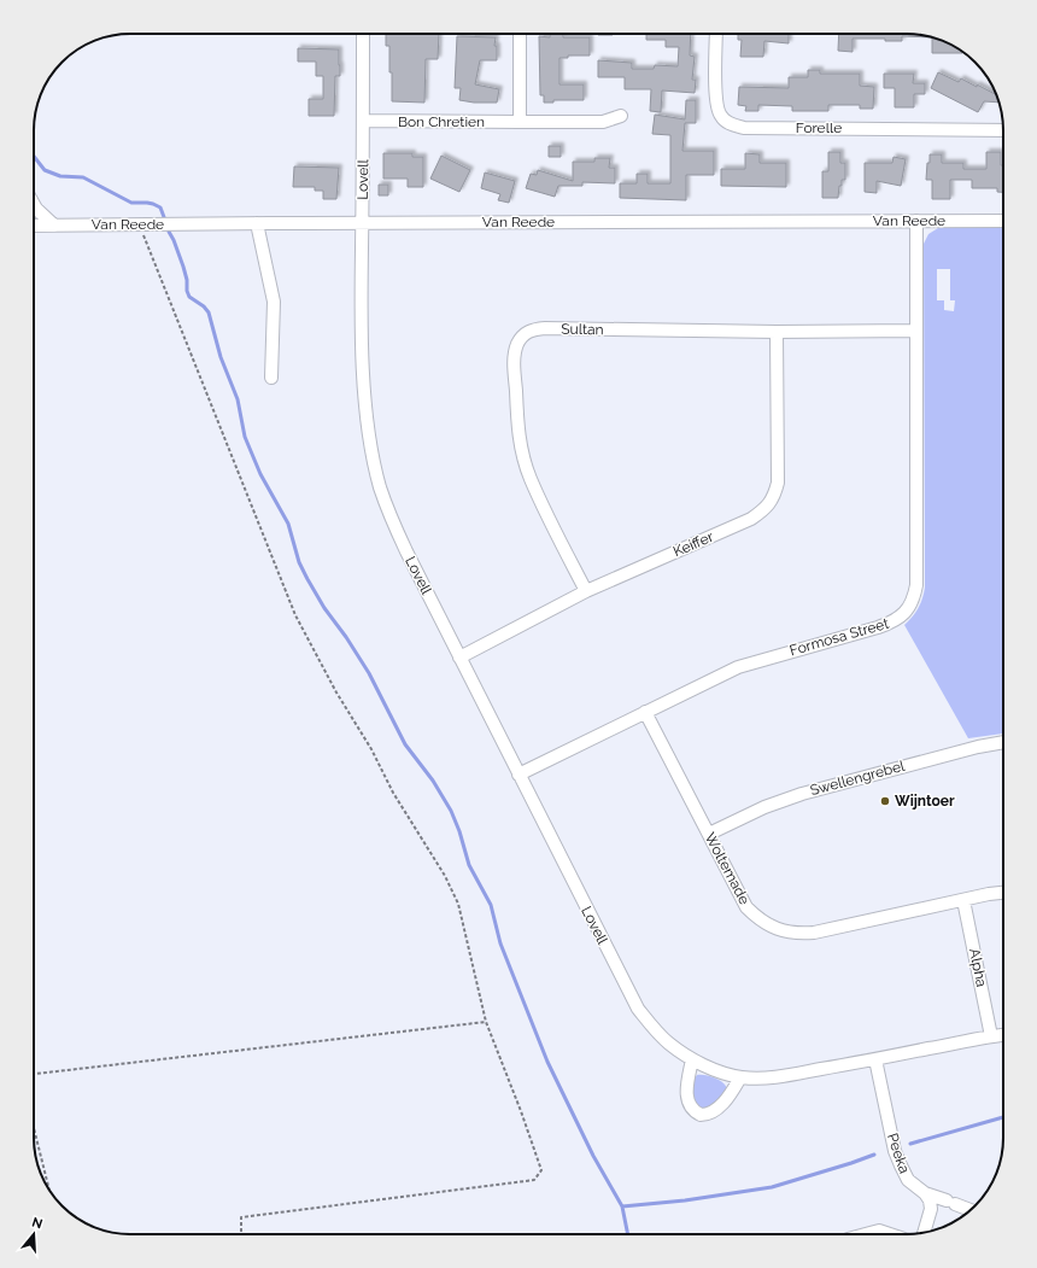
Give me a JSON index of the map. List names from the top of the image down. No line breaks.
{"streets":{"street":["Bon Chretien","Forelle","Lovell","Van Reede","Sultan","Keiffer","Formosa Street","Swellengrebel","Woltemade","Alpha","Peeka"]},"crossings":[["Bon Chretien","Lovell"],["Lovell","Van Reede"],["Lovell","Keiffer"],["Lovell","Formosa Street"],["Lovell","Alpha"],["Lovell","Peeka"],["Van Reede","Formosa Street"],["Sultan","Keiffer"],["Sultan","Formosa Street"],["Formosa Street","Woltemade"],["Swellengrebel","Woltemade"],["Woltemade","Alpha"]],"places":["Wijntoer"],"north":"top"}
